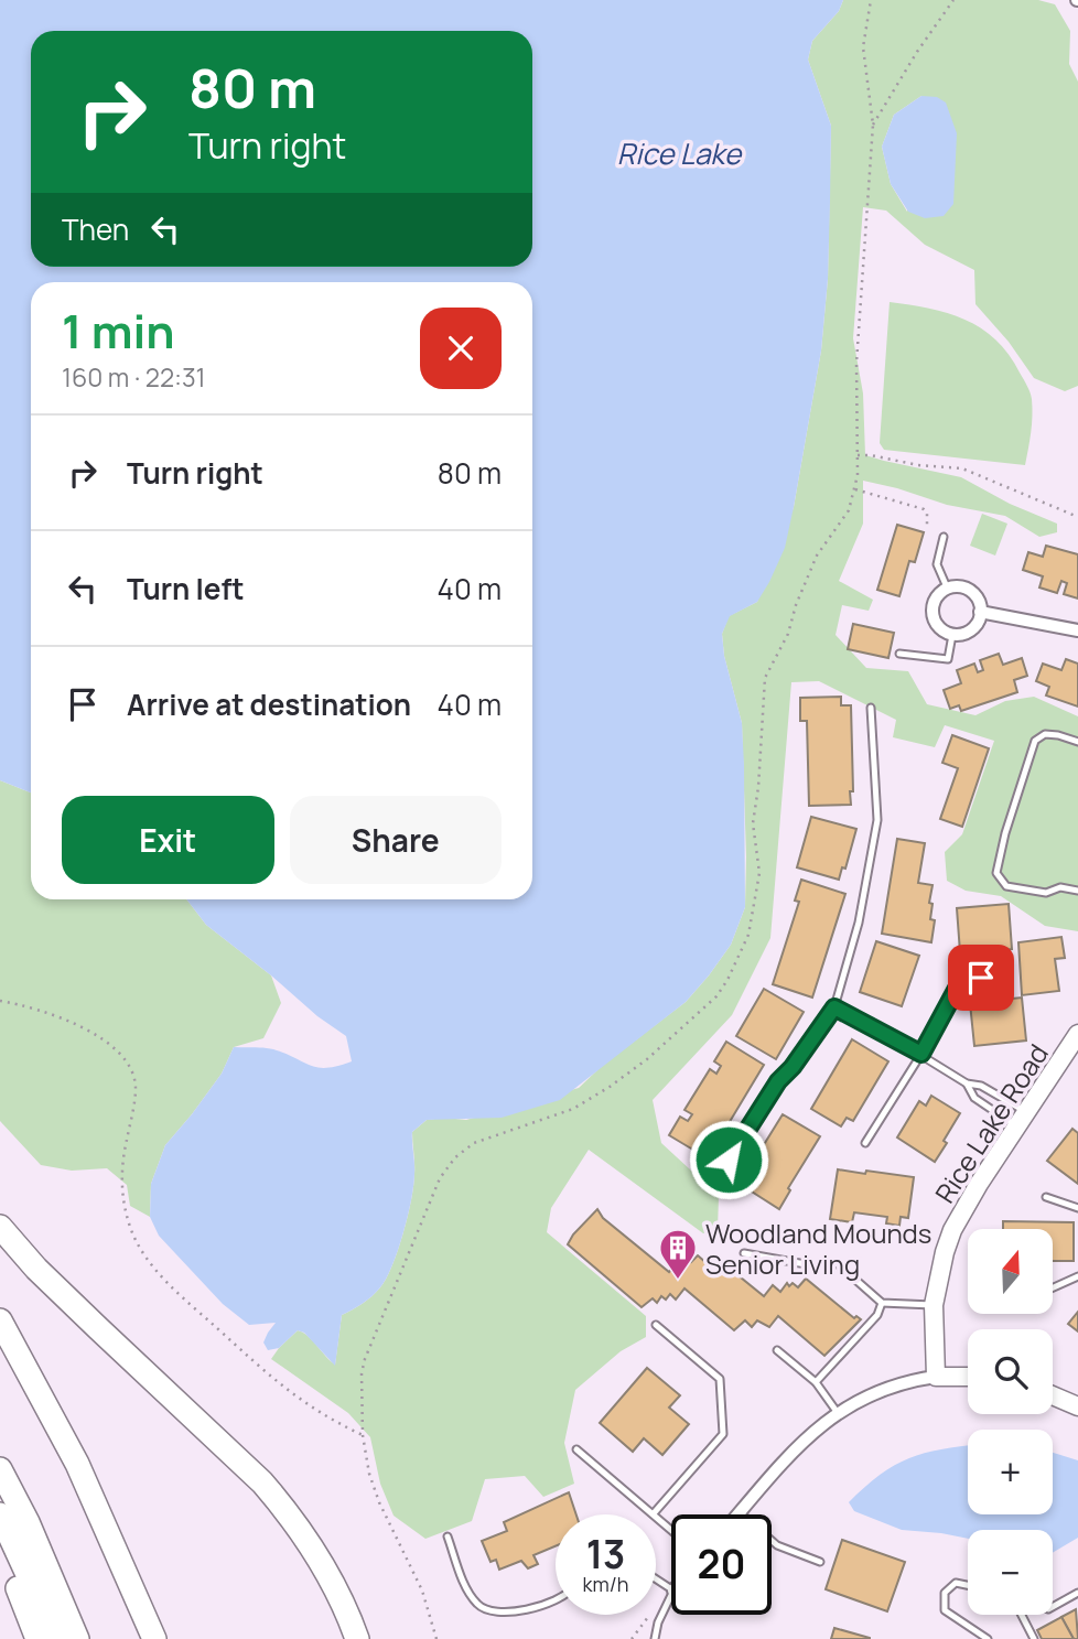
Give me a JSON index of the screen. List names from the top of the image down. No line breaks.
{"streets":{"street":["Rice Lake Road"]},"water":["Rice Lake"],"places":{"building":["Woodland Mounds Senior Living"]},"north":"top","page":{"turn":["80 m","Turn right"],"then":"Then","heading":["1 min","160 m · 22:31"],"list":[{"name":"Turn right","value":"80 m"},{"name":"Turn left","value":"40 m"},{"name":"Arrive at destination","value":"40 m"}],"buttons":["Exit","Share"],"map_buttons":["+","−"],"speed":"13 km/h","limit":"20"}}
